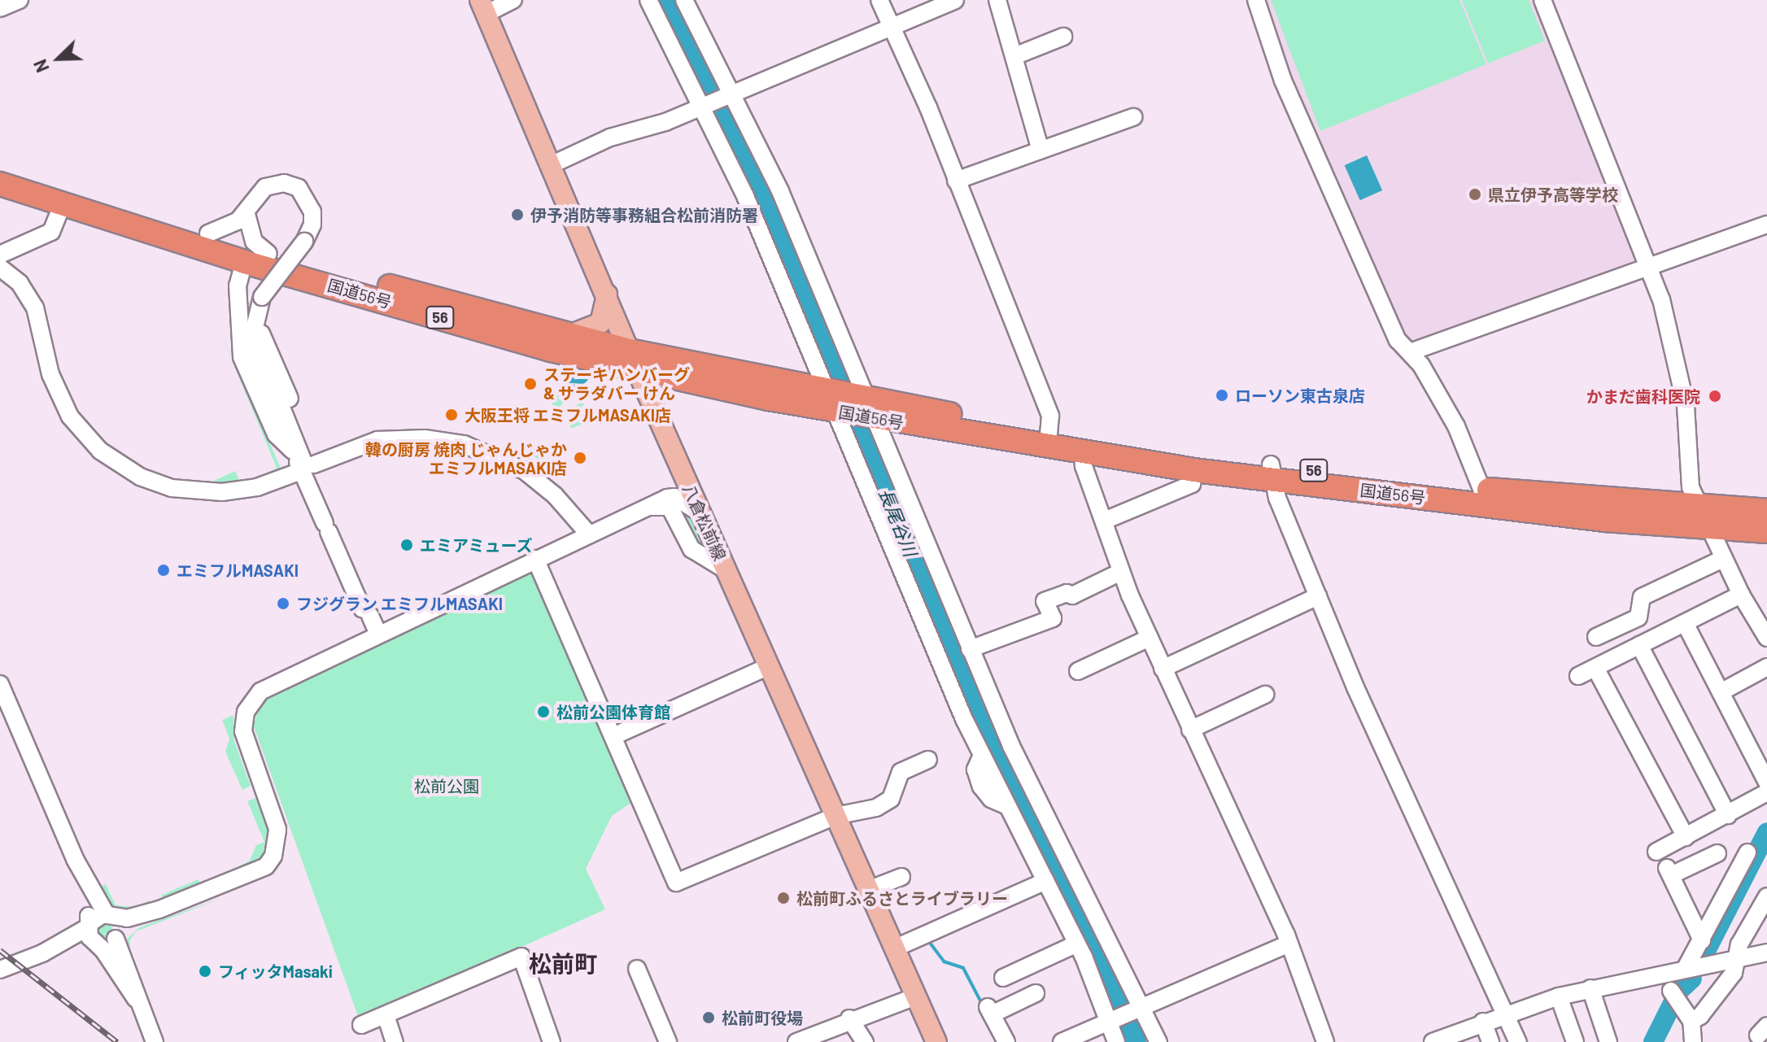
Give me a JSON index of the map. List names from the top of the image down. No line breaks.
{"streets":{"highway":["国道56号","56"],"main road":["八倉松前線"]},"crossings":[["国道56号","八倉松前線"]],"districts":["松前町"],"water":["長尾谷川"],"parks":["松前公園"],"places":["県立伊予高等学校","伊予消防等事務組合松前消防署","ステーキハンバーグ & サラダバー けん","ローソン東古泉店","かまだ歯科医院","大阪王将 エミフルMASAKI店","韓の厨房 焼肉 じゃんじゃか エミフルMASAKI店","エミアミューズ","エミフルMASAKI","フジグラン エミフルMASAKI","松前公園体育館","松前町ふるさとライブラリー","フィッタMasaki","松前町役場"],"north":"bottom left"}
